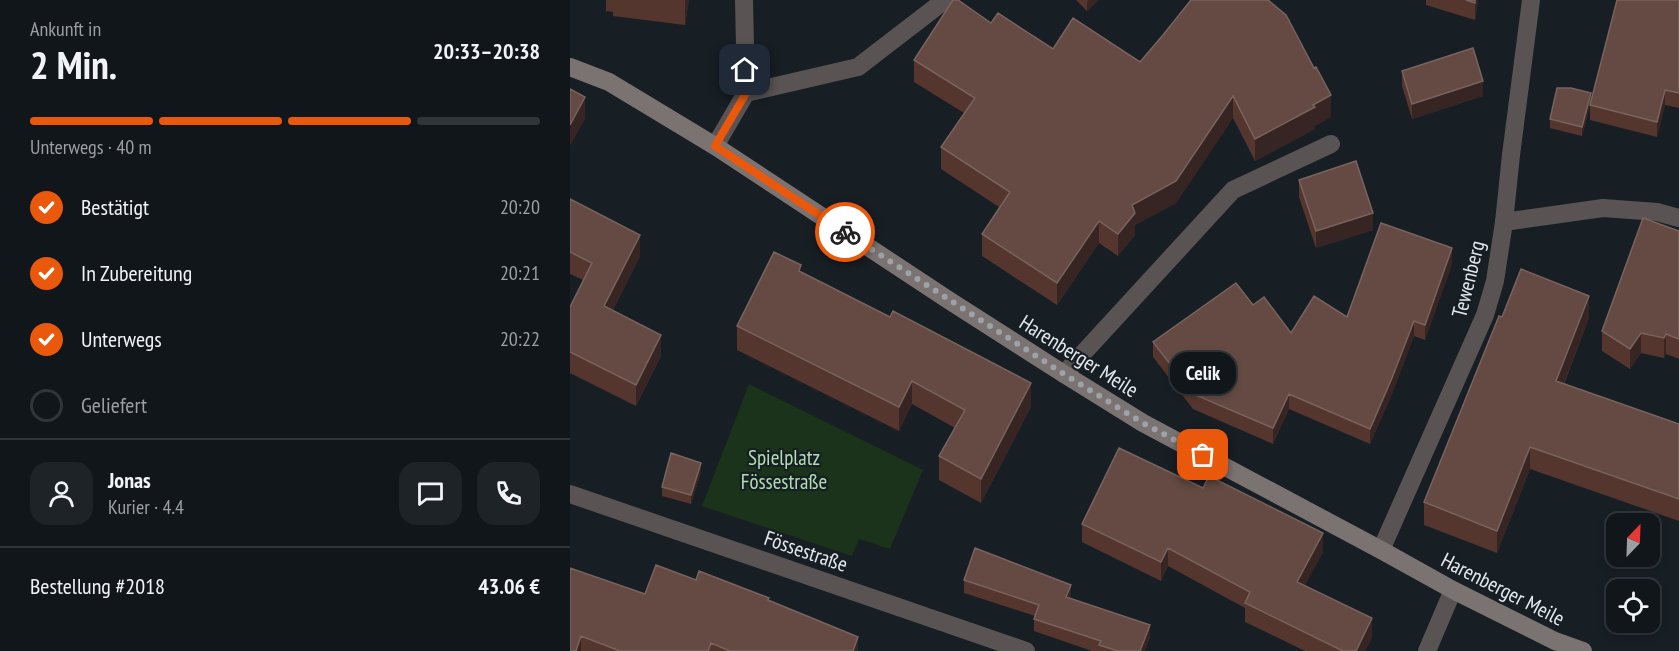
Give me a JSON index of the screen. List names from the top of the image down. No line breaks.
{"streets":{"main road":["Harenberger Meile"],"street":["Tewenberg","Fössestraße"]},"crossings":[["Tewenberg","Harenberger Meile"]],"parks":["Spielplatz Fössestraße"],"places":["Celik"],"north":"top right","page":{"heading":["2 Min.","Ankunft in","20:33–20:38"],"panel":["Jonas","Kurier · 4.4","Bestellung #2018","43.06 €"],"bar":"Unterwegs · 40 m","list":[["Bestätigt","20:20"],["In Zubereitung","20:21"],["Unterwegs","20:22"],"Geliefert"],"bubble":"Celik"}}
